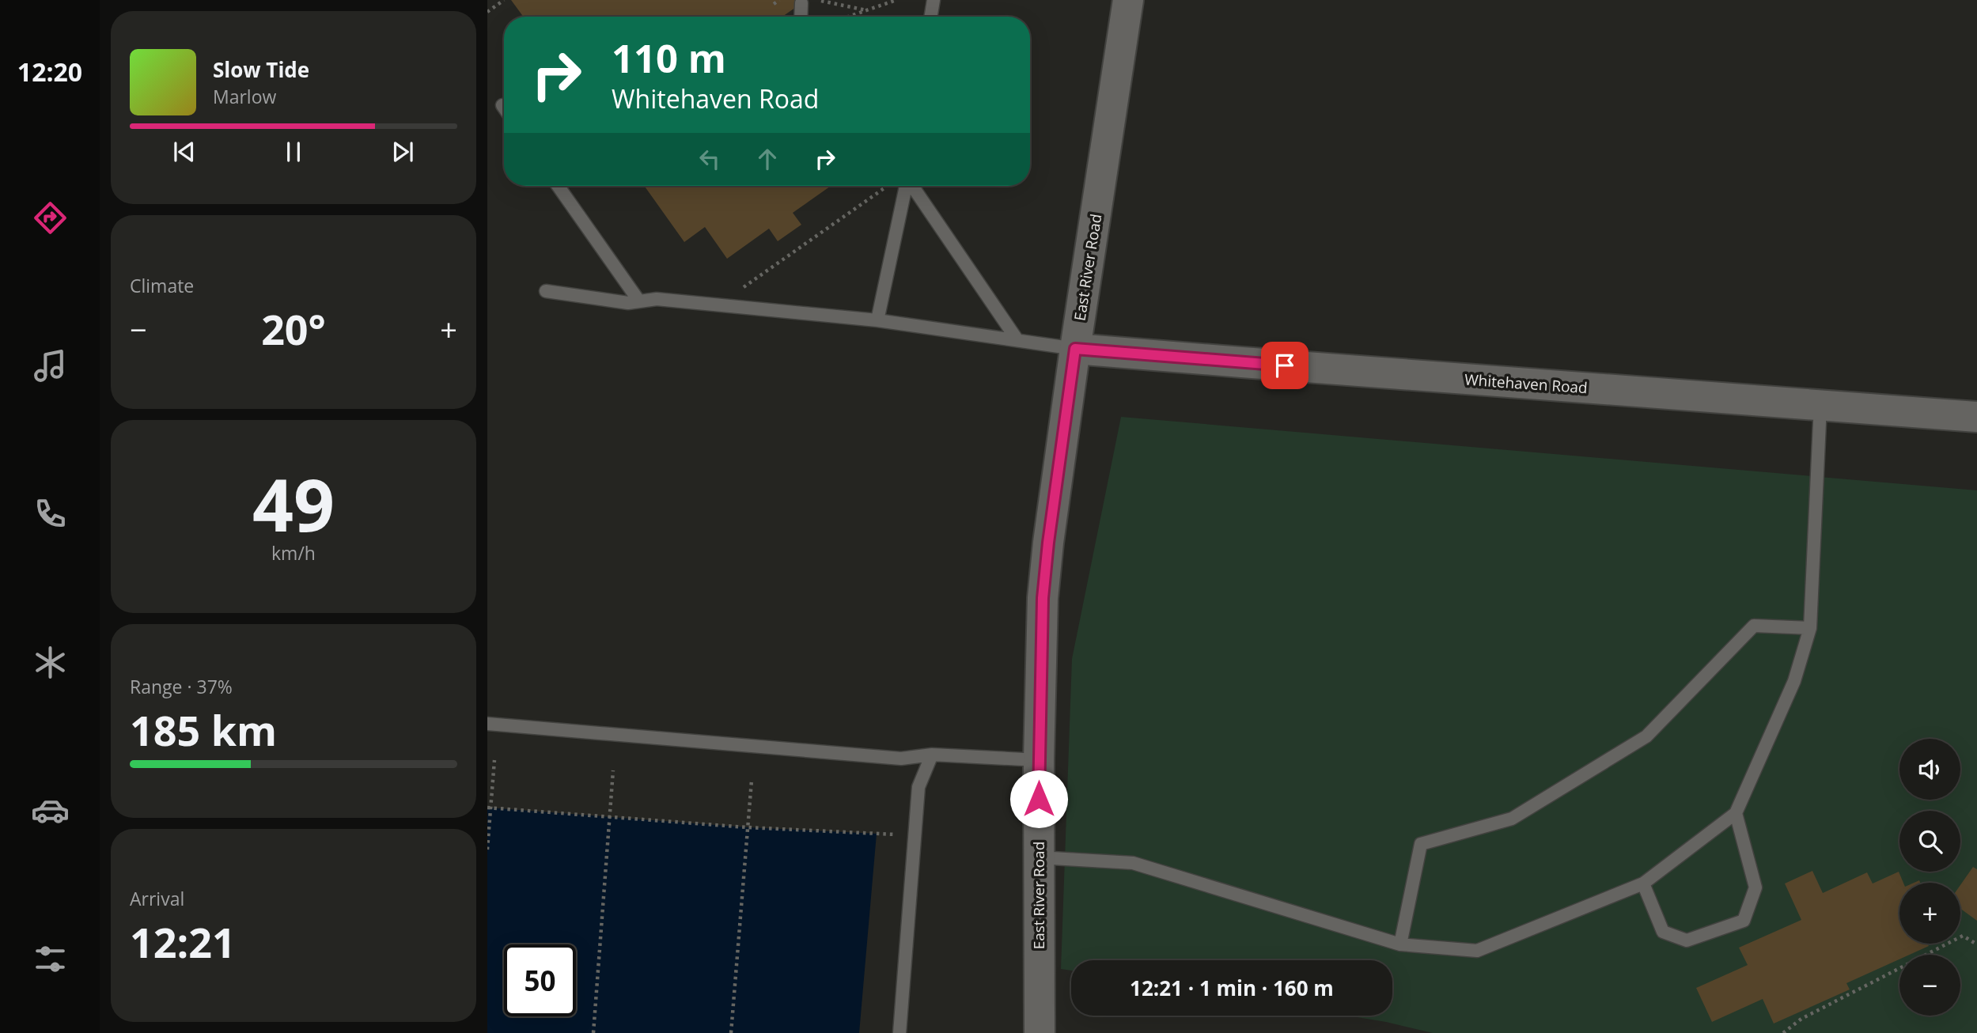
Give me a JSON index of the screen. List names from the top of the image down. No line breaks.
{"streets":{"main road":["East River Road","Whitehaven Road"]},"crossings":[["East River Road","Whitehaven Road"]],"page":{"tabs":"12:20","turn":["110 m","Whitehaven Road"],"song":["Slow Tide","Marlow"],"tile":["Climate",["49","km/h"],["Range · 37%","185 km"],["Arrival","12:21"]],"heat":["−","20°","+"],"map_buttons":["+","−"],"limit":"50","trip":"12:21 · 1 min · 160 m"}}
